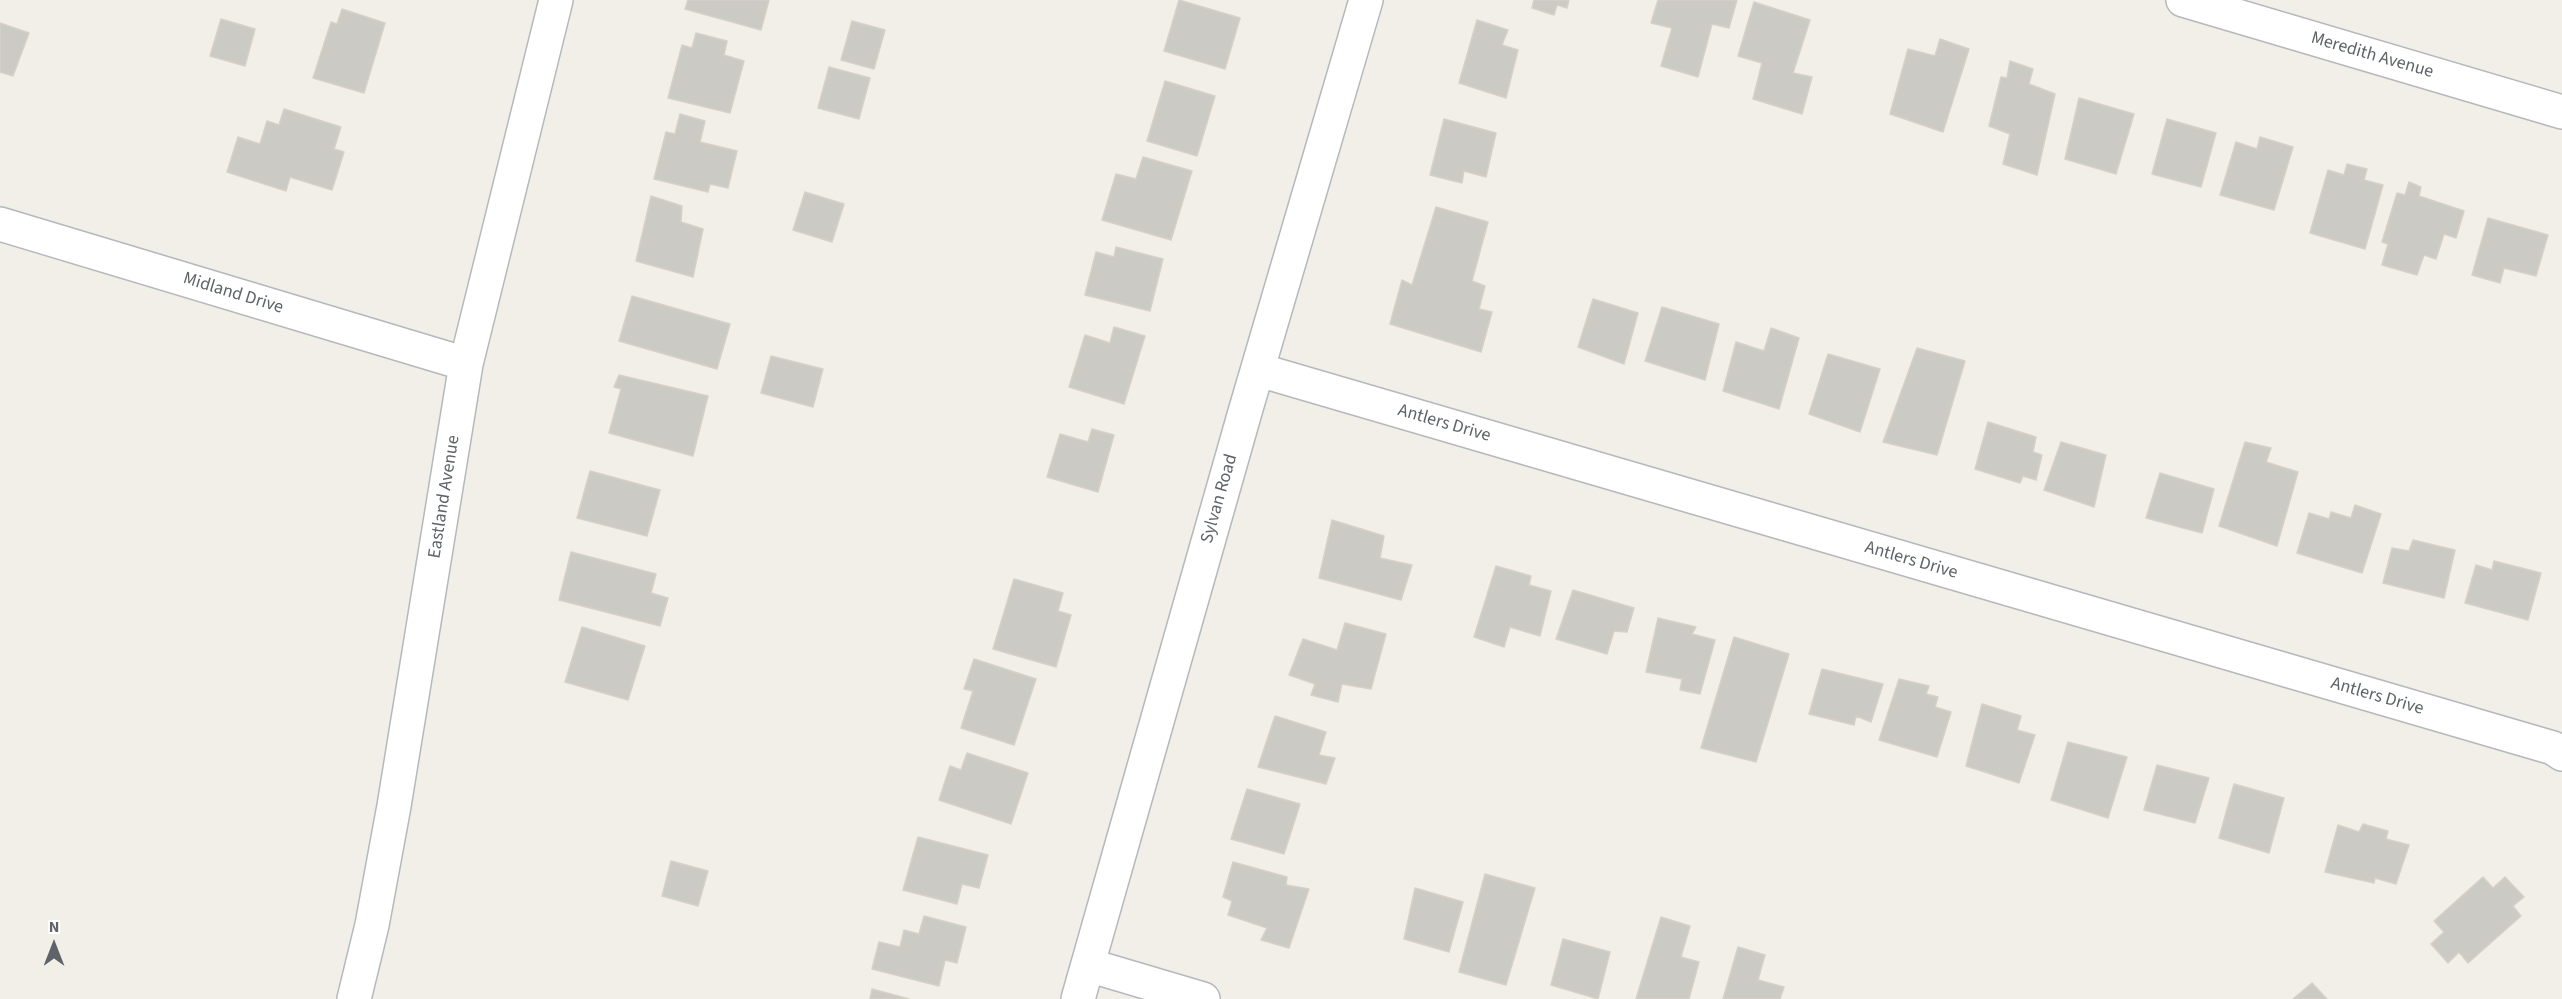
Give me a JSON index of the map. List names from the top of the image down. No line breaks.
{"streets":{"street":["Meredith Avenue","Midland Drive","Antlers Drive","Eastland Avenue","Sylvan Road"]},"crossings":[["Midland Drive","Eastland Avenue"],["Antlers Drive","Sylvan Road"]],"north":"top"}
